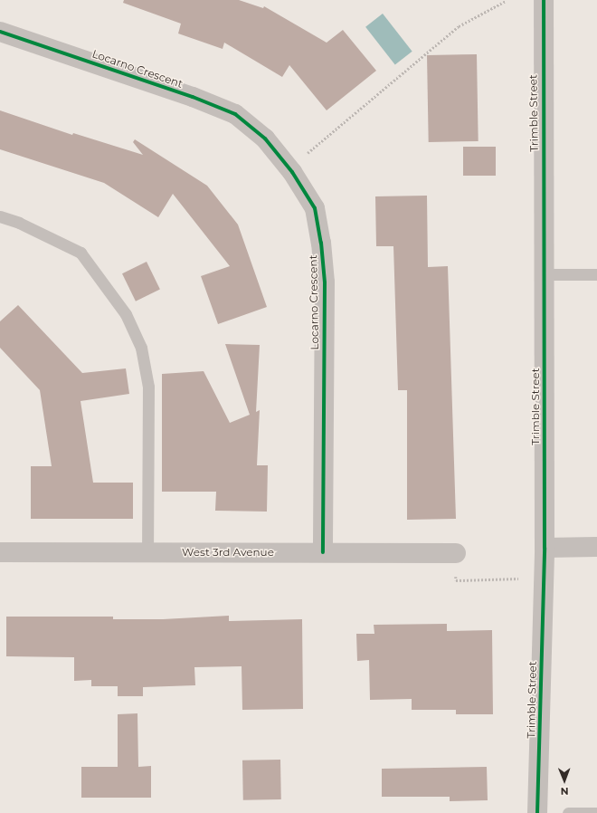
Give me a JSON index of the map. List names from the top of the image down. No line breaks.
{"streets":{"street":["Locarno Crescent","Trimble Street","West 3rd Avenue"]},"crossings":[["Locarno Crescent","West 3rd Avenue"]],"north":"bottom"}
